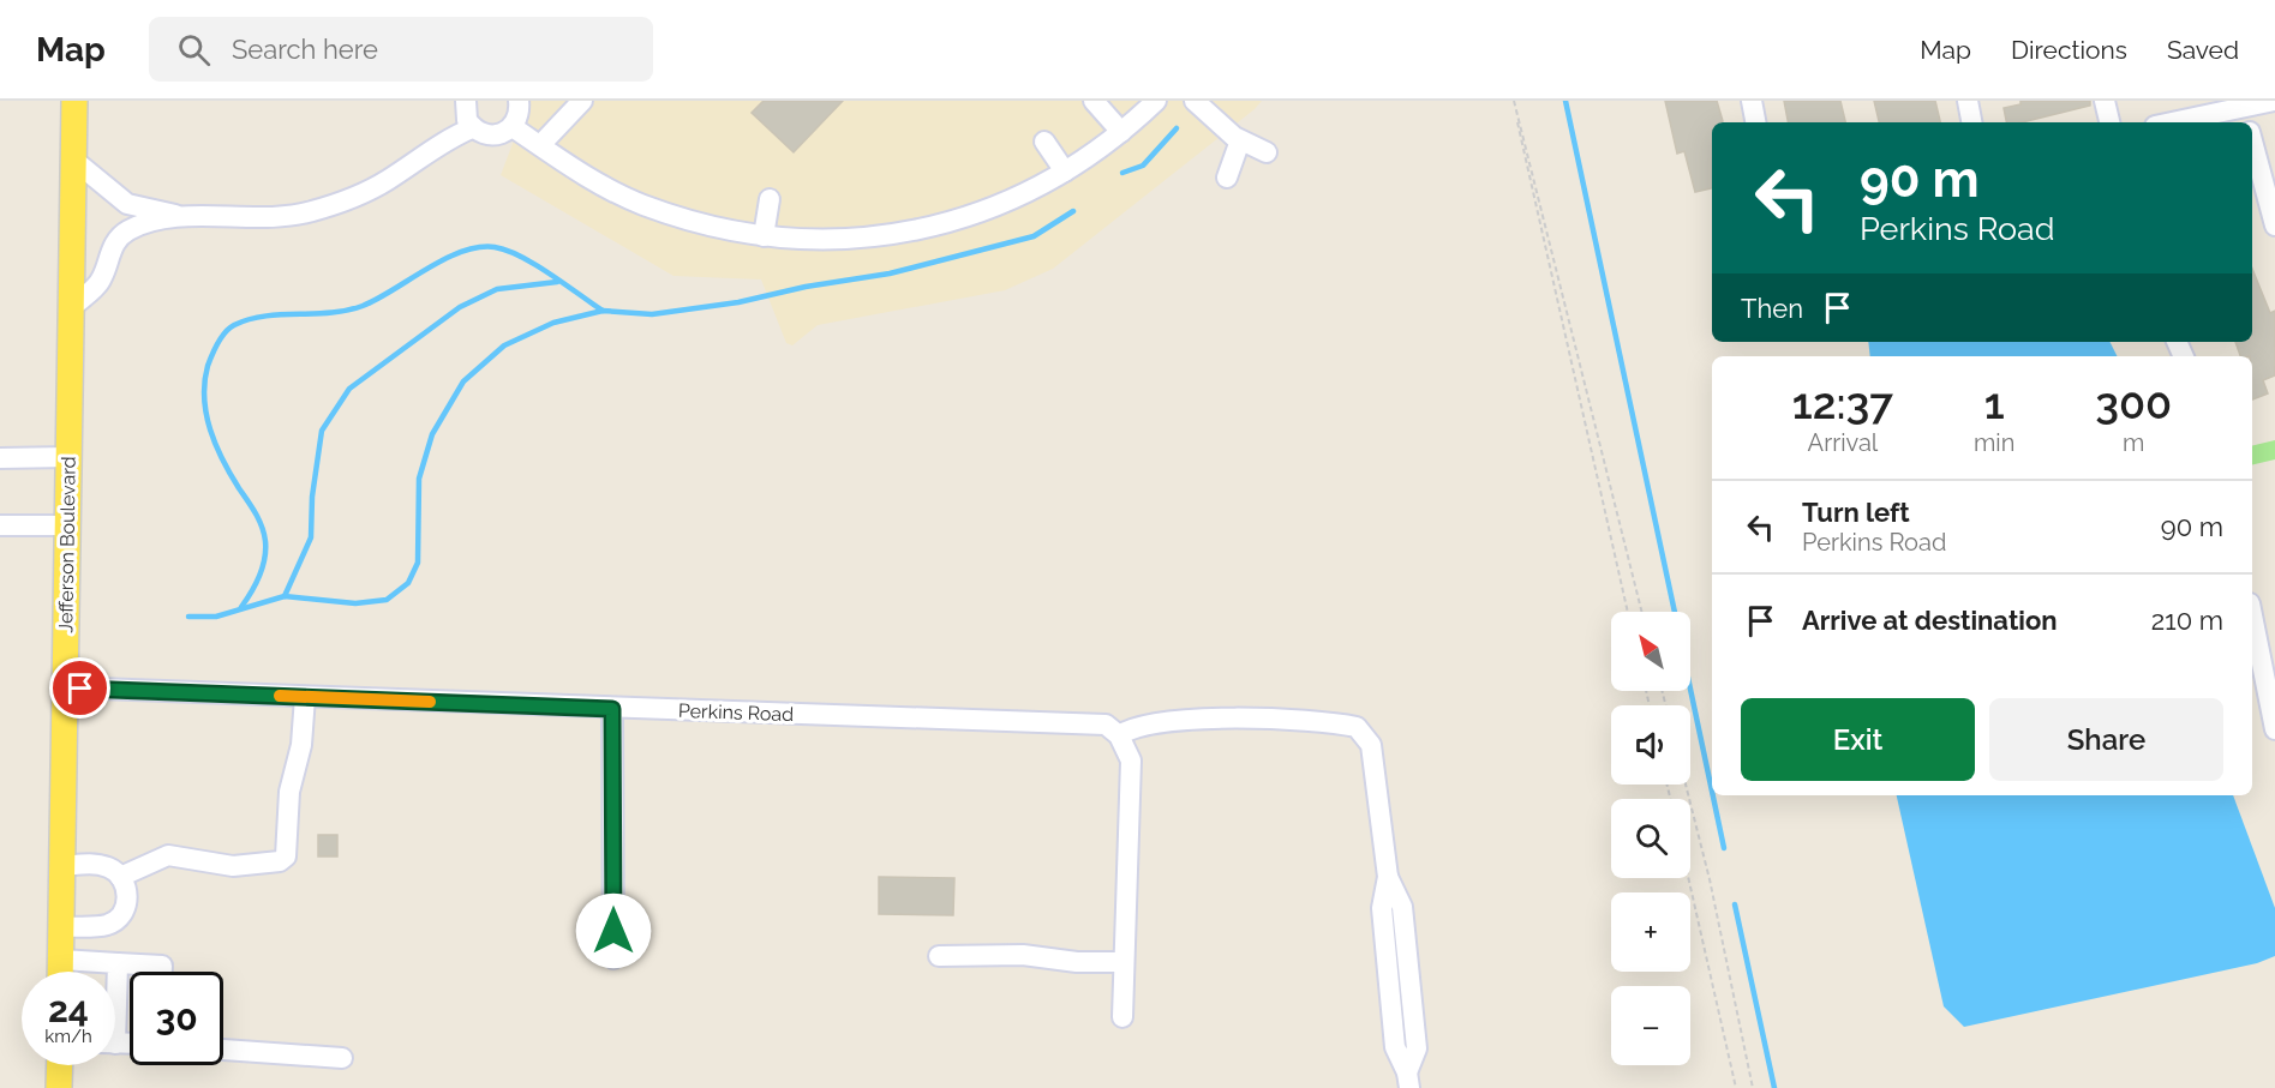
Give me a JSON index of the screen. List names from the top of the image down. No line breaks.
{"streets":{"main road":["Jefferson Boulevard"],"street":["Perkins Road"]},"crossings":[["Jefferson Boulevard","Perkins Road"]],"north":"top left","page":{"header":"Map","search":"Search here","nav":["Map","Directions","Saved"],"turn":["90 m","Perkins Road"],"then":"Then","eta":["12:37","Arrival","1","min","300","m"],"list":[{"name":"Turn left","note":"Perkins Road","value":"90 m"},{"name":"Arrive at destination","value":"210 m"}],"map_buttons":["+","−"],"buttons":["Exit","Share"],"speed":"24 km/h","limit":"30"}}
